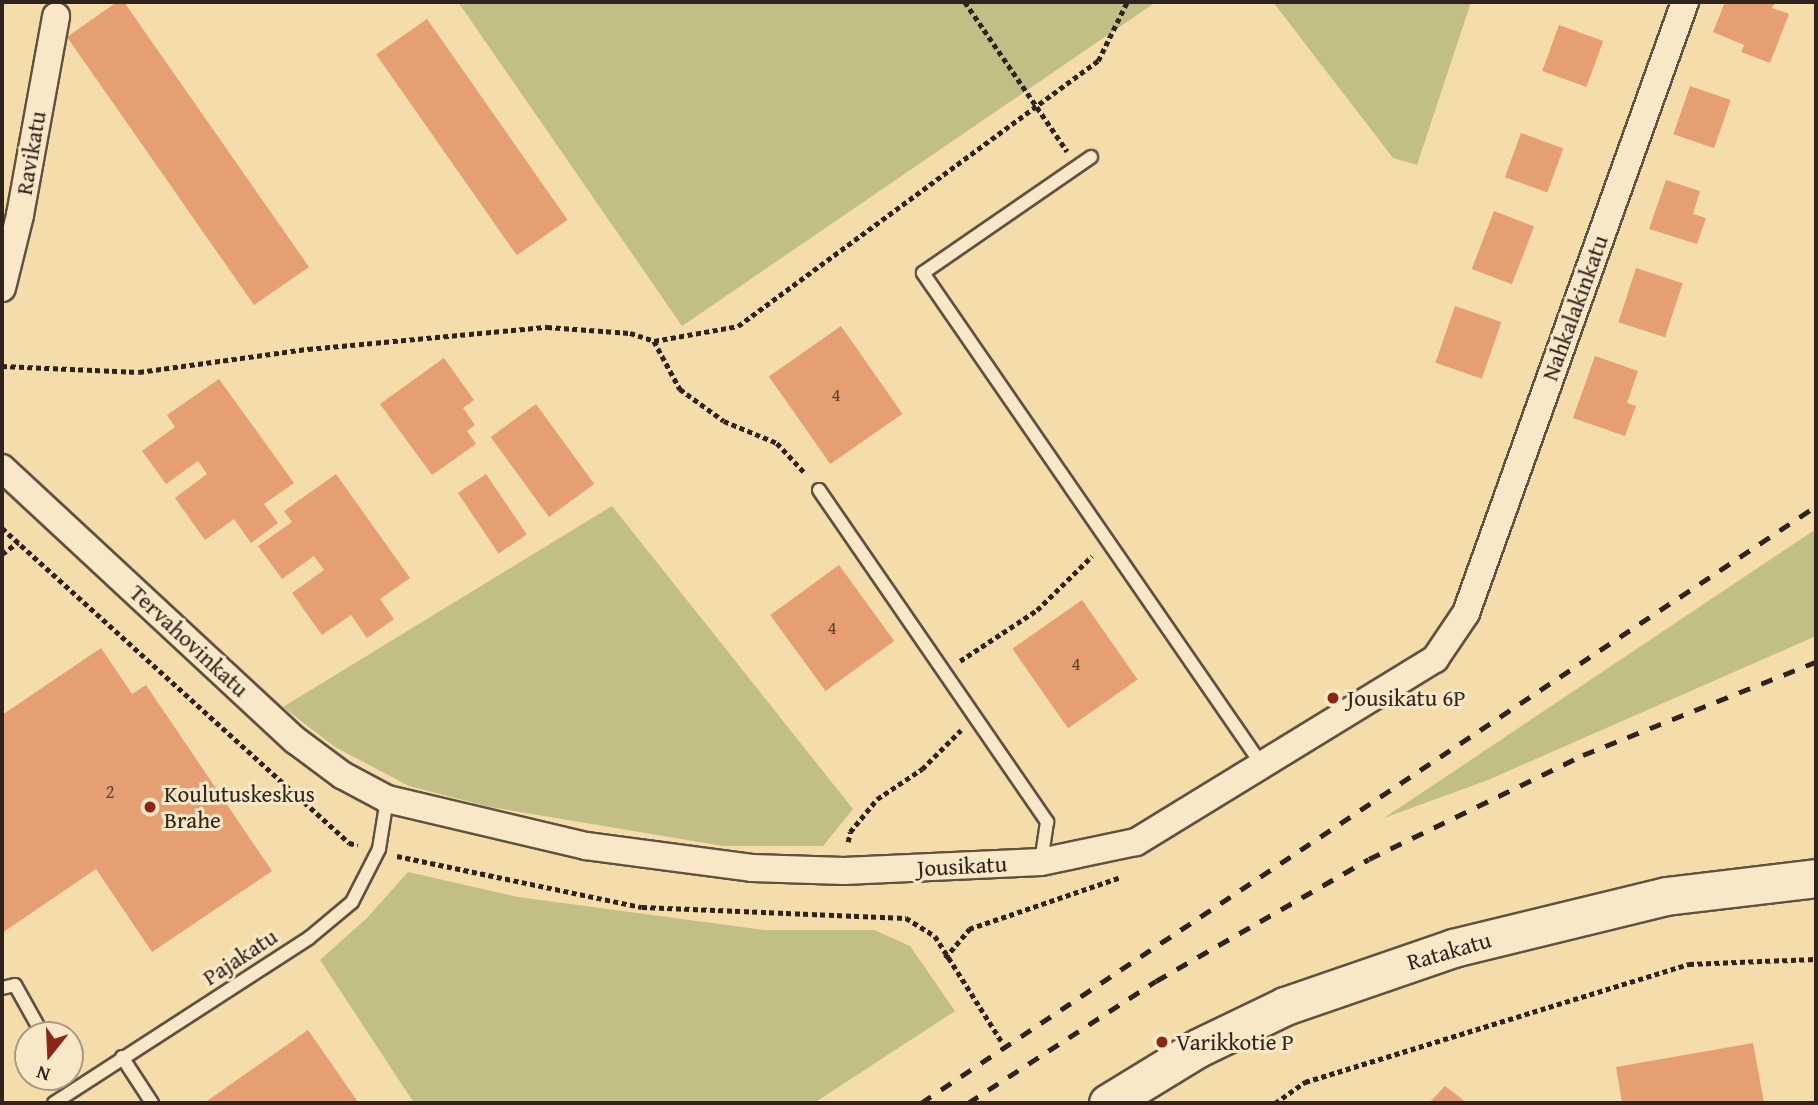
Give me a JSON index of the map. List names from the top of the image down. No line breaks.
{"streets":{"main road":["Ratakatu"],"street":["Ravikatu","Nahkalakinkatu","Tervahovinkatu","Jousikatu"],"lane":["Pajakatu"]},"crossings":[["Nahkalakinkatu","Jousikatu"],["Tervahovinkatu","Jousikatu"],["Tervahovinkatu","Pajakatu"],["Jousikatu","Pajakatu"]],"places":["Jousikatu 6P","Koulutuskeskus Brahe","Varikkotie P"],"house_numbers":["4","4","4","2"],"north":"bottom"}
